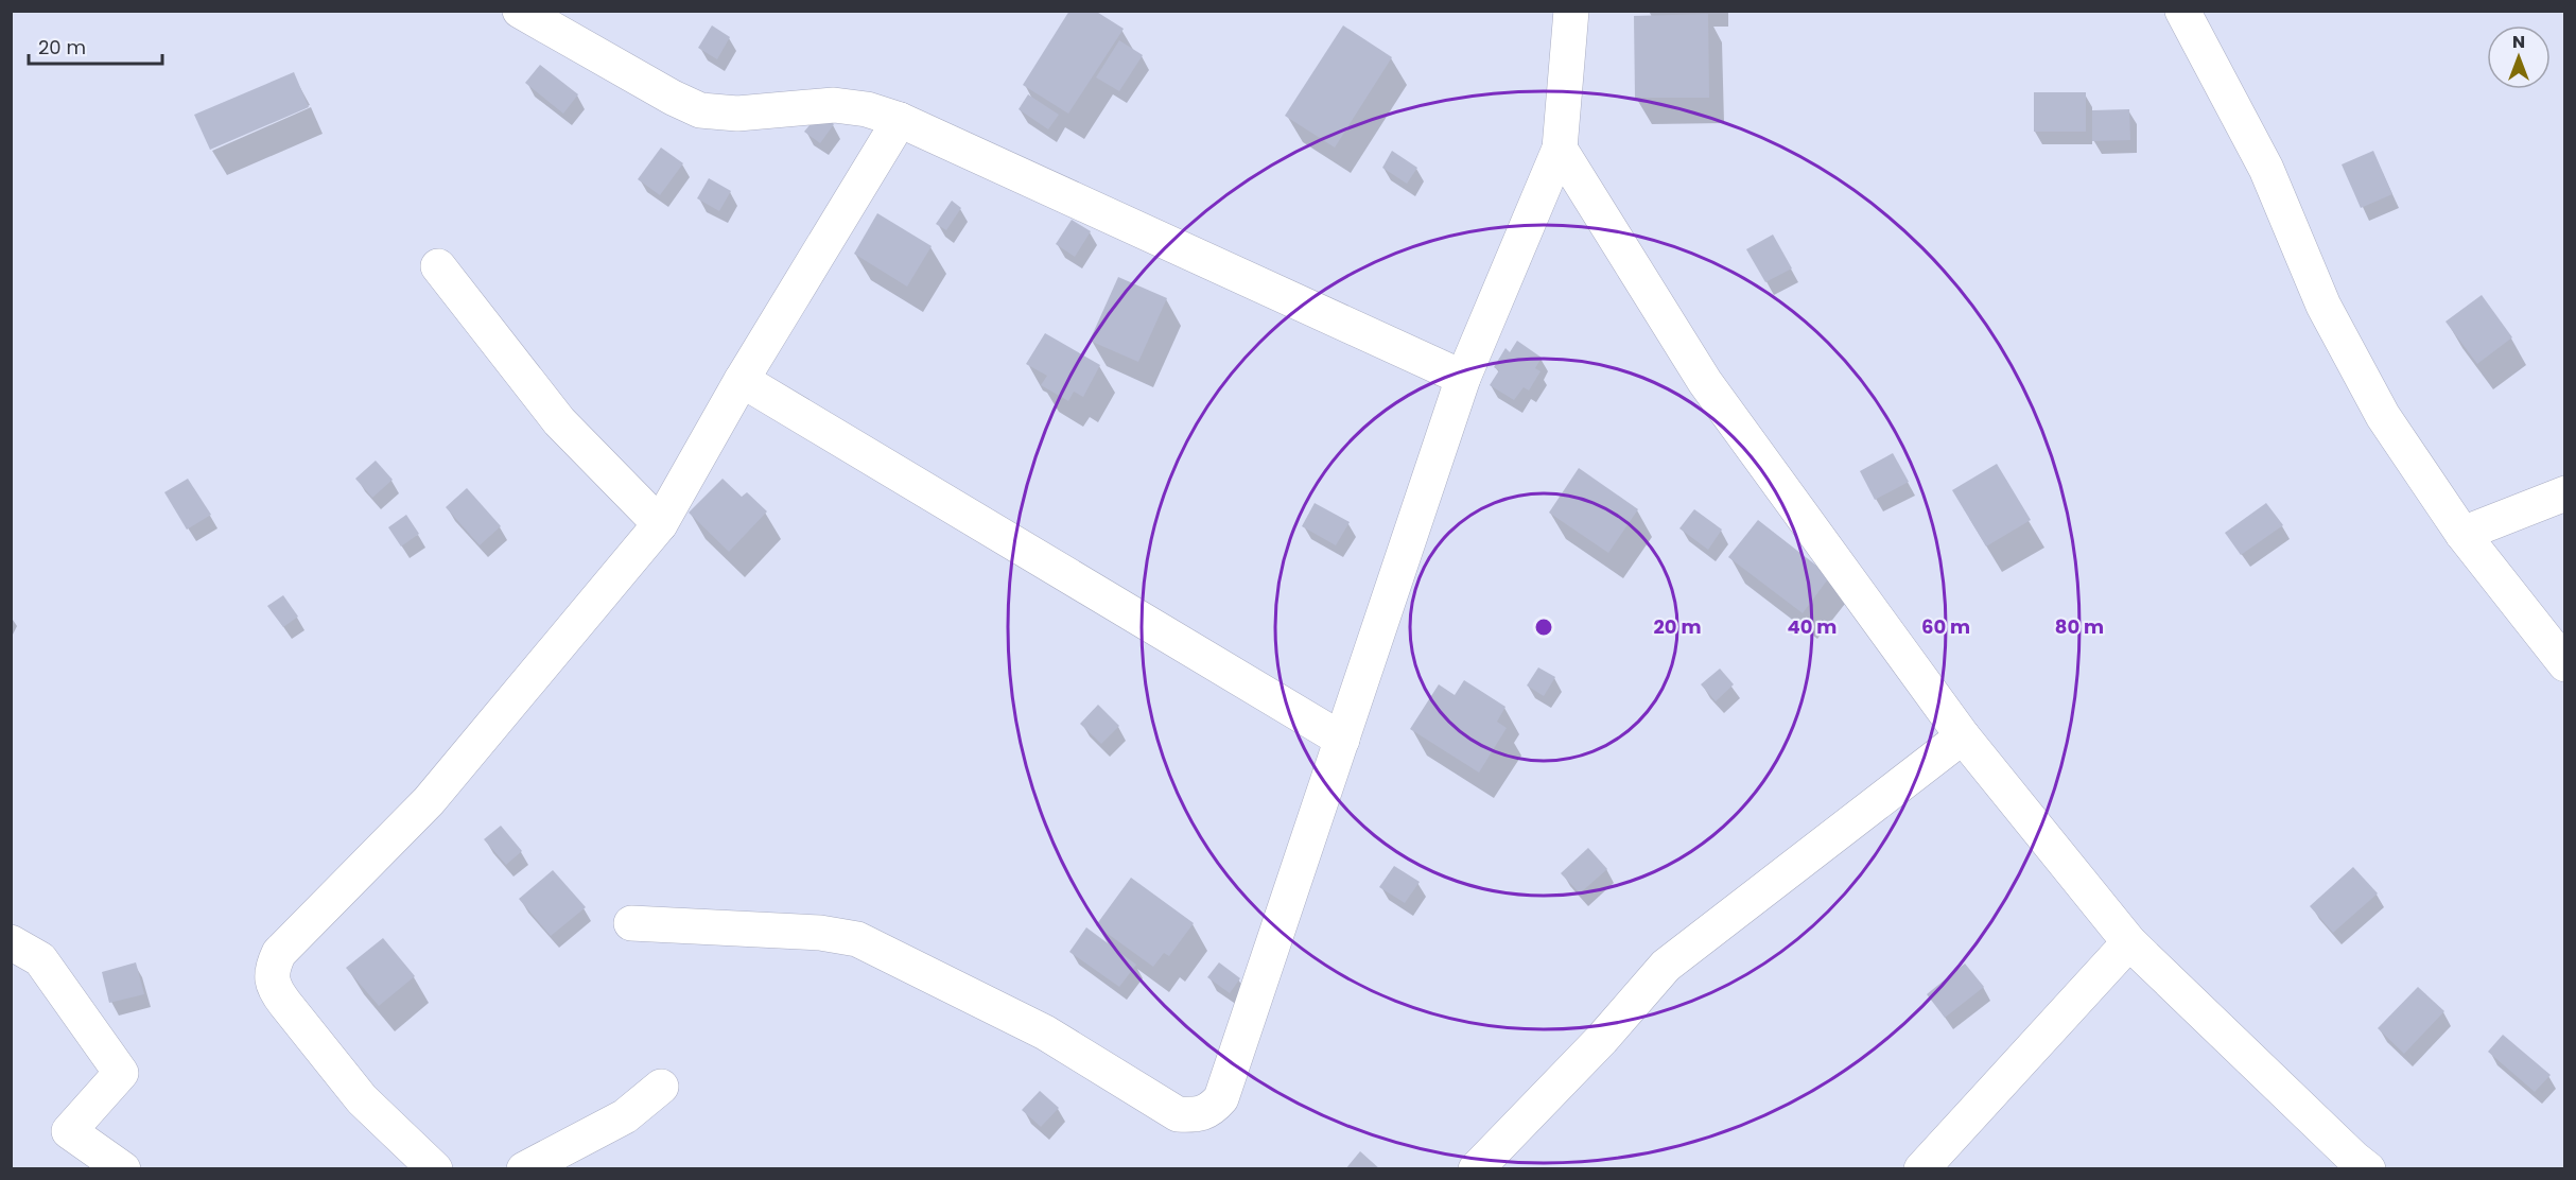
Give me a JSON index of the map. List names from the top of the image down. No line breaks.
{"scale_bar":"20 m","north":"top","rings":["20 m","40 m","60 m","80 m"]}
